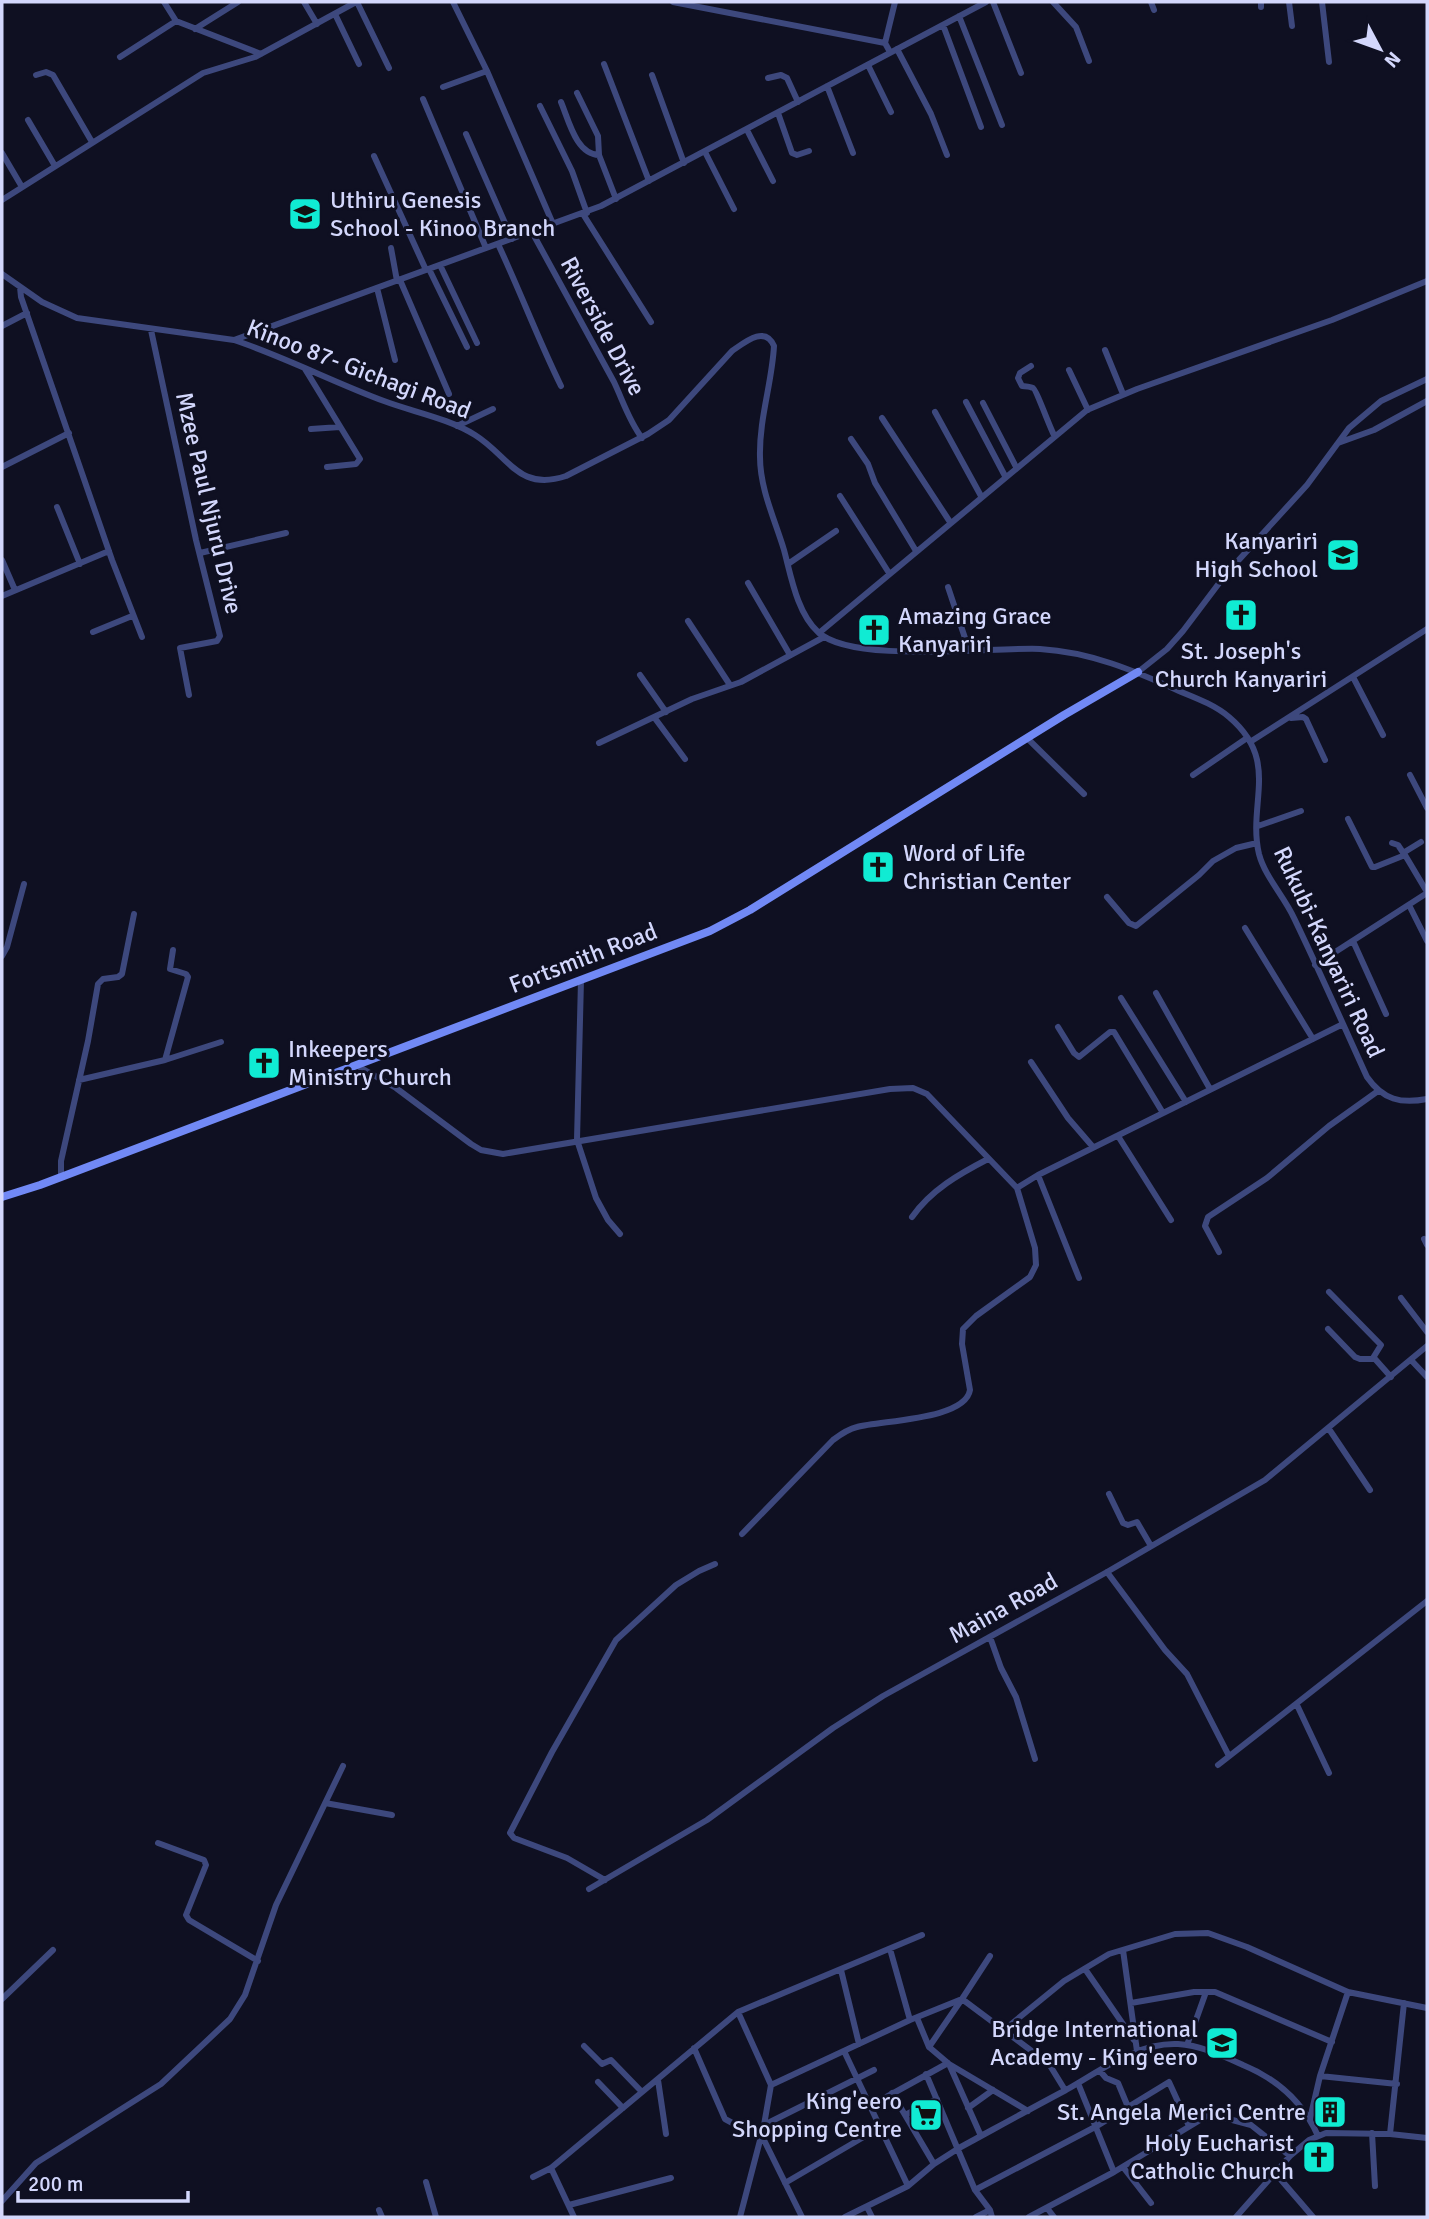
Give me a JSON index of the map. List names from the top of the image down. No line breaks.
{"streets":{"street":["Riverside Drive","Kinoo 87- Gichagi Road","Mzee Paul Njuru Drive","Rukubi-Kanyariri Road","Fortsmith Road","Maina Road"]},"crossings":[["Riverside Drive","Kinoo 87- Gichagi Road"],["Kinoo 87- Gichagi Road","Mzee Paul Njuru Drive"],["Rukubi-Kanyariri Road","Fortsmith Road"]],"places":{"school or university":["Uthiru Genesis School - Kinoo Branch","Kanyariri High School","Bridge International Academy - King'eero"],"church":["St. Joseph's Church Kanyariri","Amazing Grace Kanyariri","Word of Life Christian Center","Inkeepers Ministry Church","Holy Eucharist Catholic Church"],"building":["St. Angela Merici Centre"],"supermarket":["King'eero Shopping Centre"]},"scale_bar":"200 m","north":"bottom right"}
